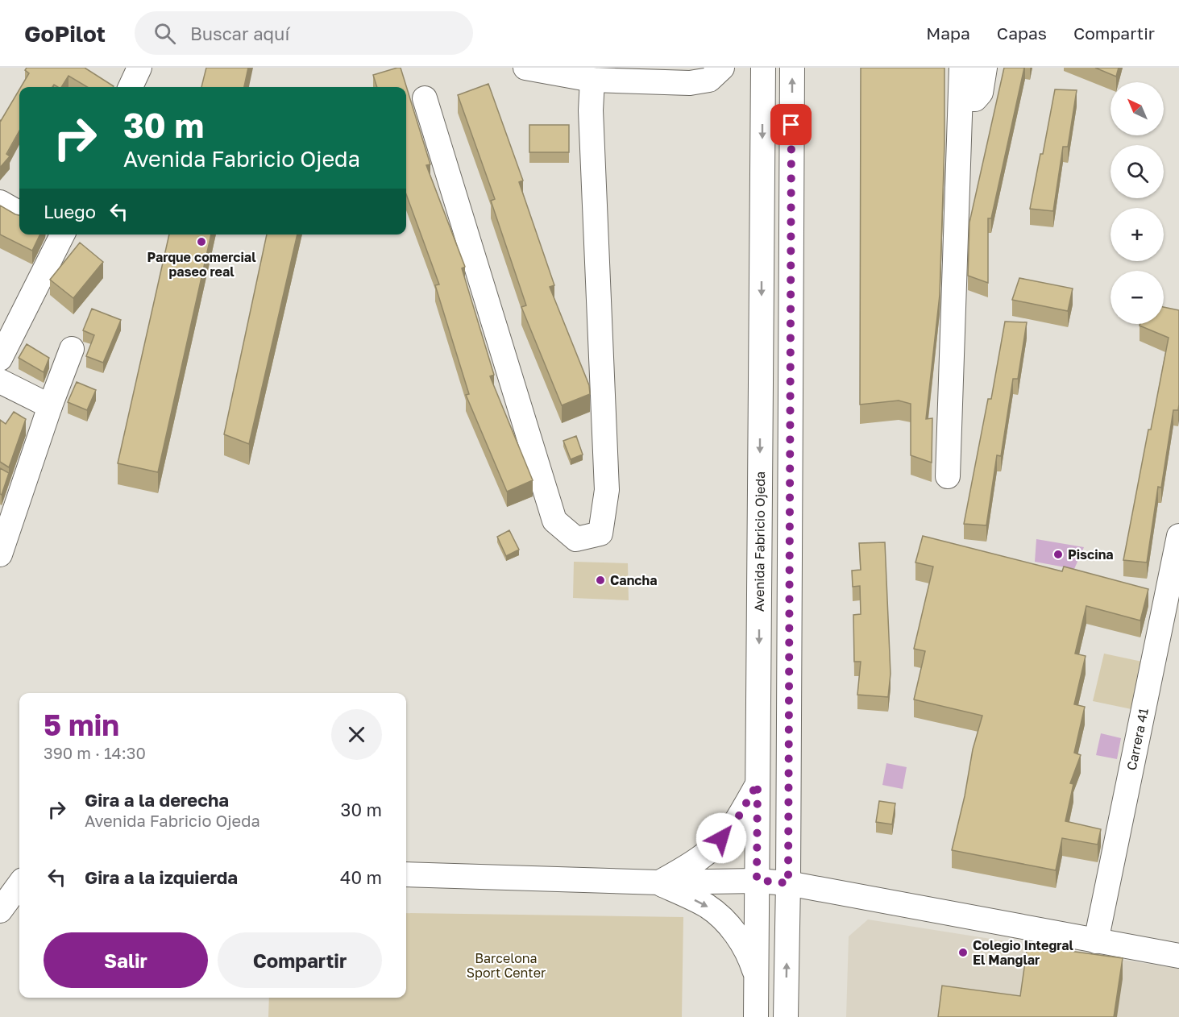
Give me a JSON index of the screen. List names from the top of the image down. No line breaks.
{"streets":{"street":["Avenida Fabricio Ojeda","Carrera 41"]},"parks":["Barcelona Sport Center"],"places":["Parque comercial paseo real","Piscina","Cancha","Colegio Integral El Manglar"],"north":"top left","page":{"header":"GoPilot","search":"Buscar aquí","nav":["Mapa","Capas","Compartir"],"map_buttons":["+","−"],"turn":["30 m","Avenida Fabricio Ojeda"],"then":"Luego","heading":["5 min","390 m · 14:30"],"list":[{"name":"Gira a la derecha","note":"Avenida Fabricio Ojeda","value":"30 m"},{"name":"Gira a la izquierda","value":"40 m"}],"buttons":["Salir","Compartir"]}}
